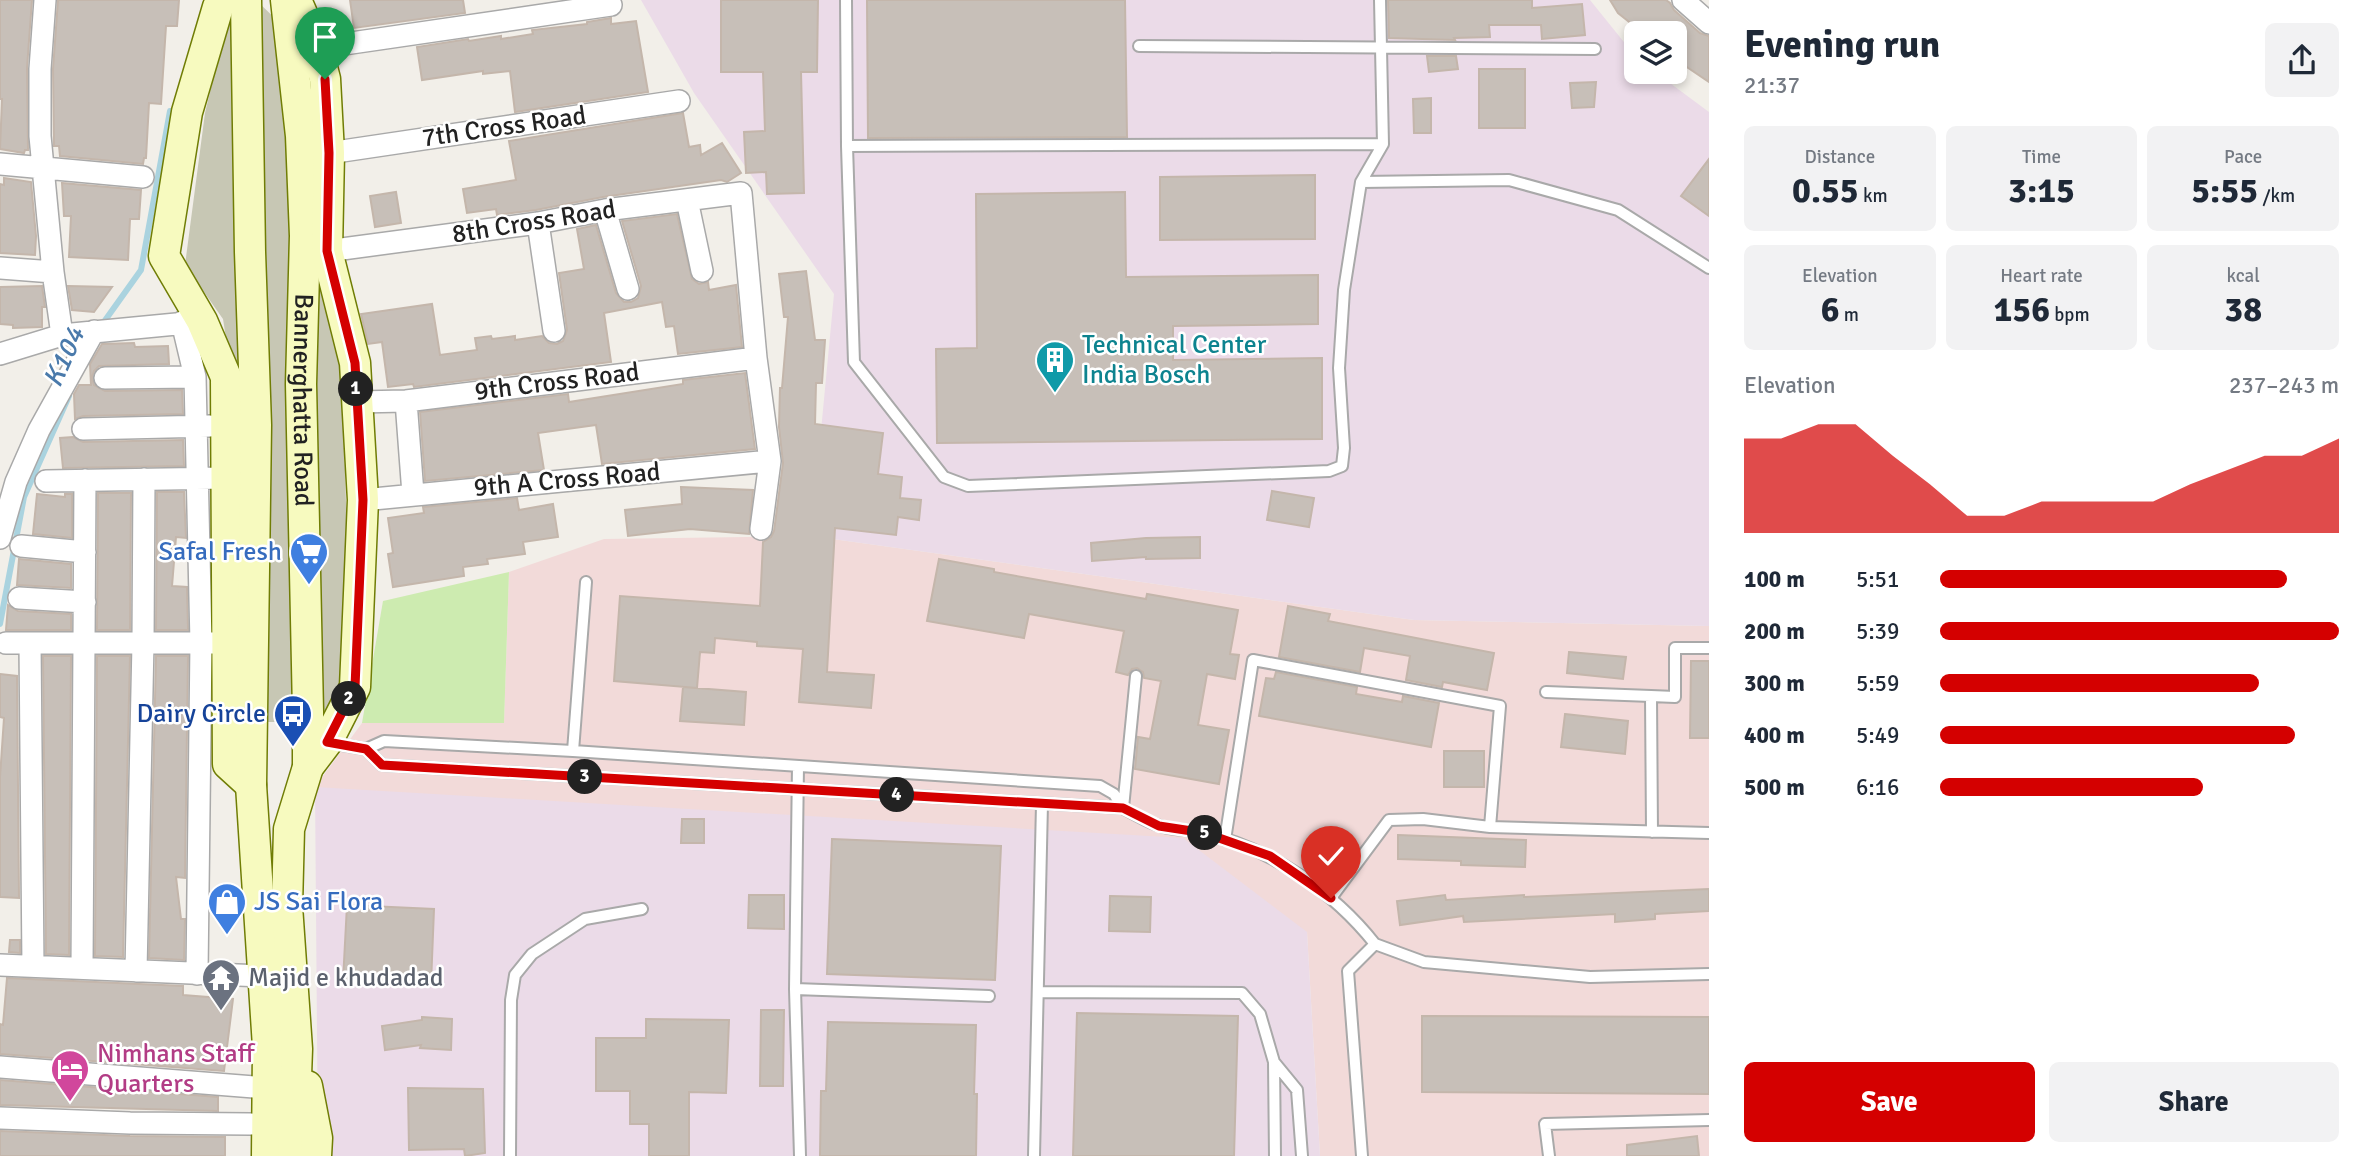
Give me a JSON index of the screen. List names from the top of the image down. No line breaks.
{"streets":{"main road":["Bannerghatta Road"],"street":["7th Cross Road","8th Cross Road","9th Cross Road","9th A Cross Road"]},"crossings":[["8th Cross Road","9th Cross Road"]],"water":["K104"],"places":{"building":["Technical Center India Bosch"],"supermarket":["Safal Fresh"],"bus stop":["Dairy Circle"],"shop":["JS Sai Flora"],"temple":["Majid e khudadad"],"hotel":["Nimhans Staff Quarters"]},"page":{"heading":["Evening run","21:37"],"stats":[["Distance","0.55 km"],["Time","3:15"],["Pace","5:55 /km"],["Elevation","6 m"],["Heart rate","156 bpm"],["kcal","38"]],"chart":["Elevation","237–243 m"],"pins":["1","2","3","4","5"],"list":[{"name":"100 m","note":"5:51"},{"name":"200 m","note":"5:39"},{"name":"300 m","note":"5:59"},{"name":"400 m","note":"5:49"},{"name":"500 m","note":"6:16"}],"buttons":["Save","Share"]}}
